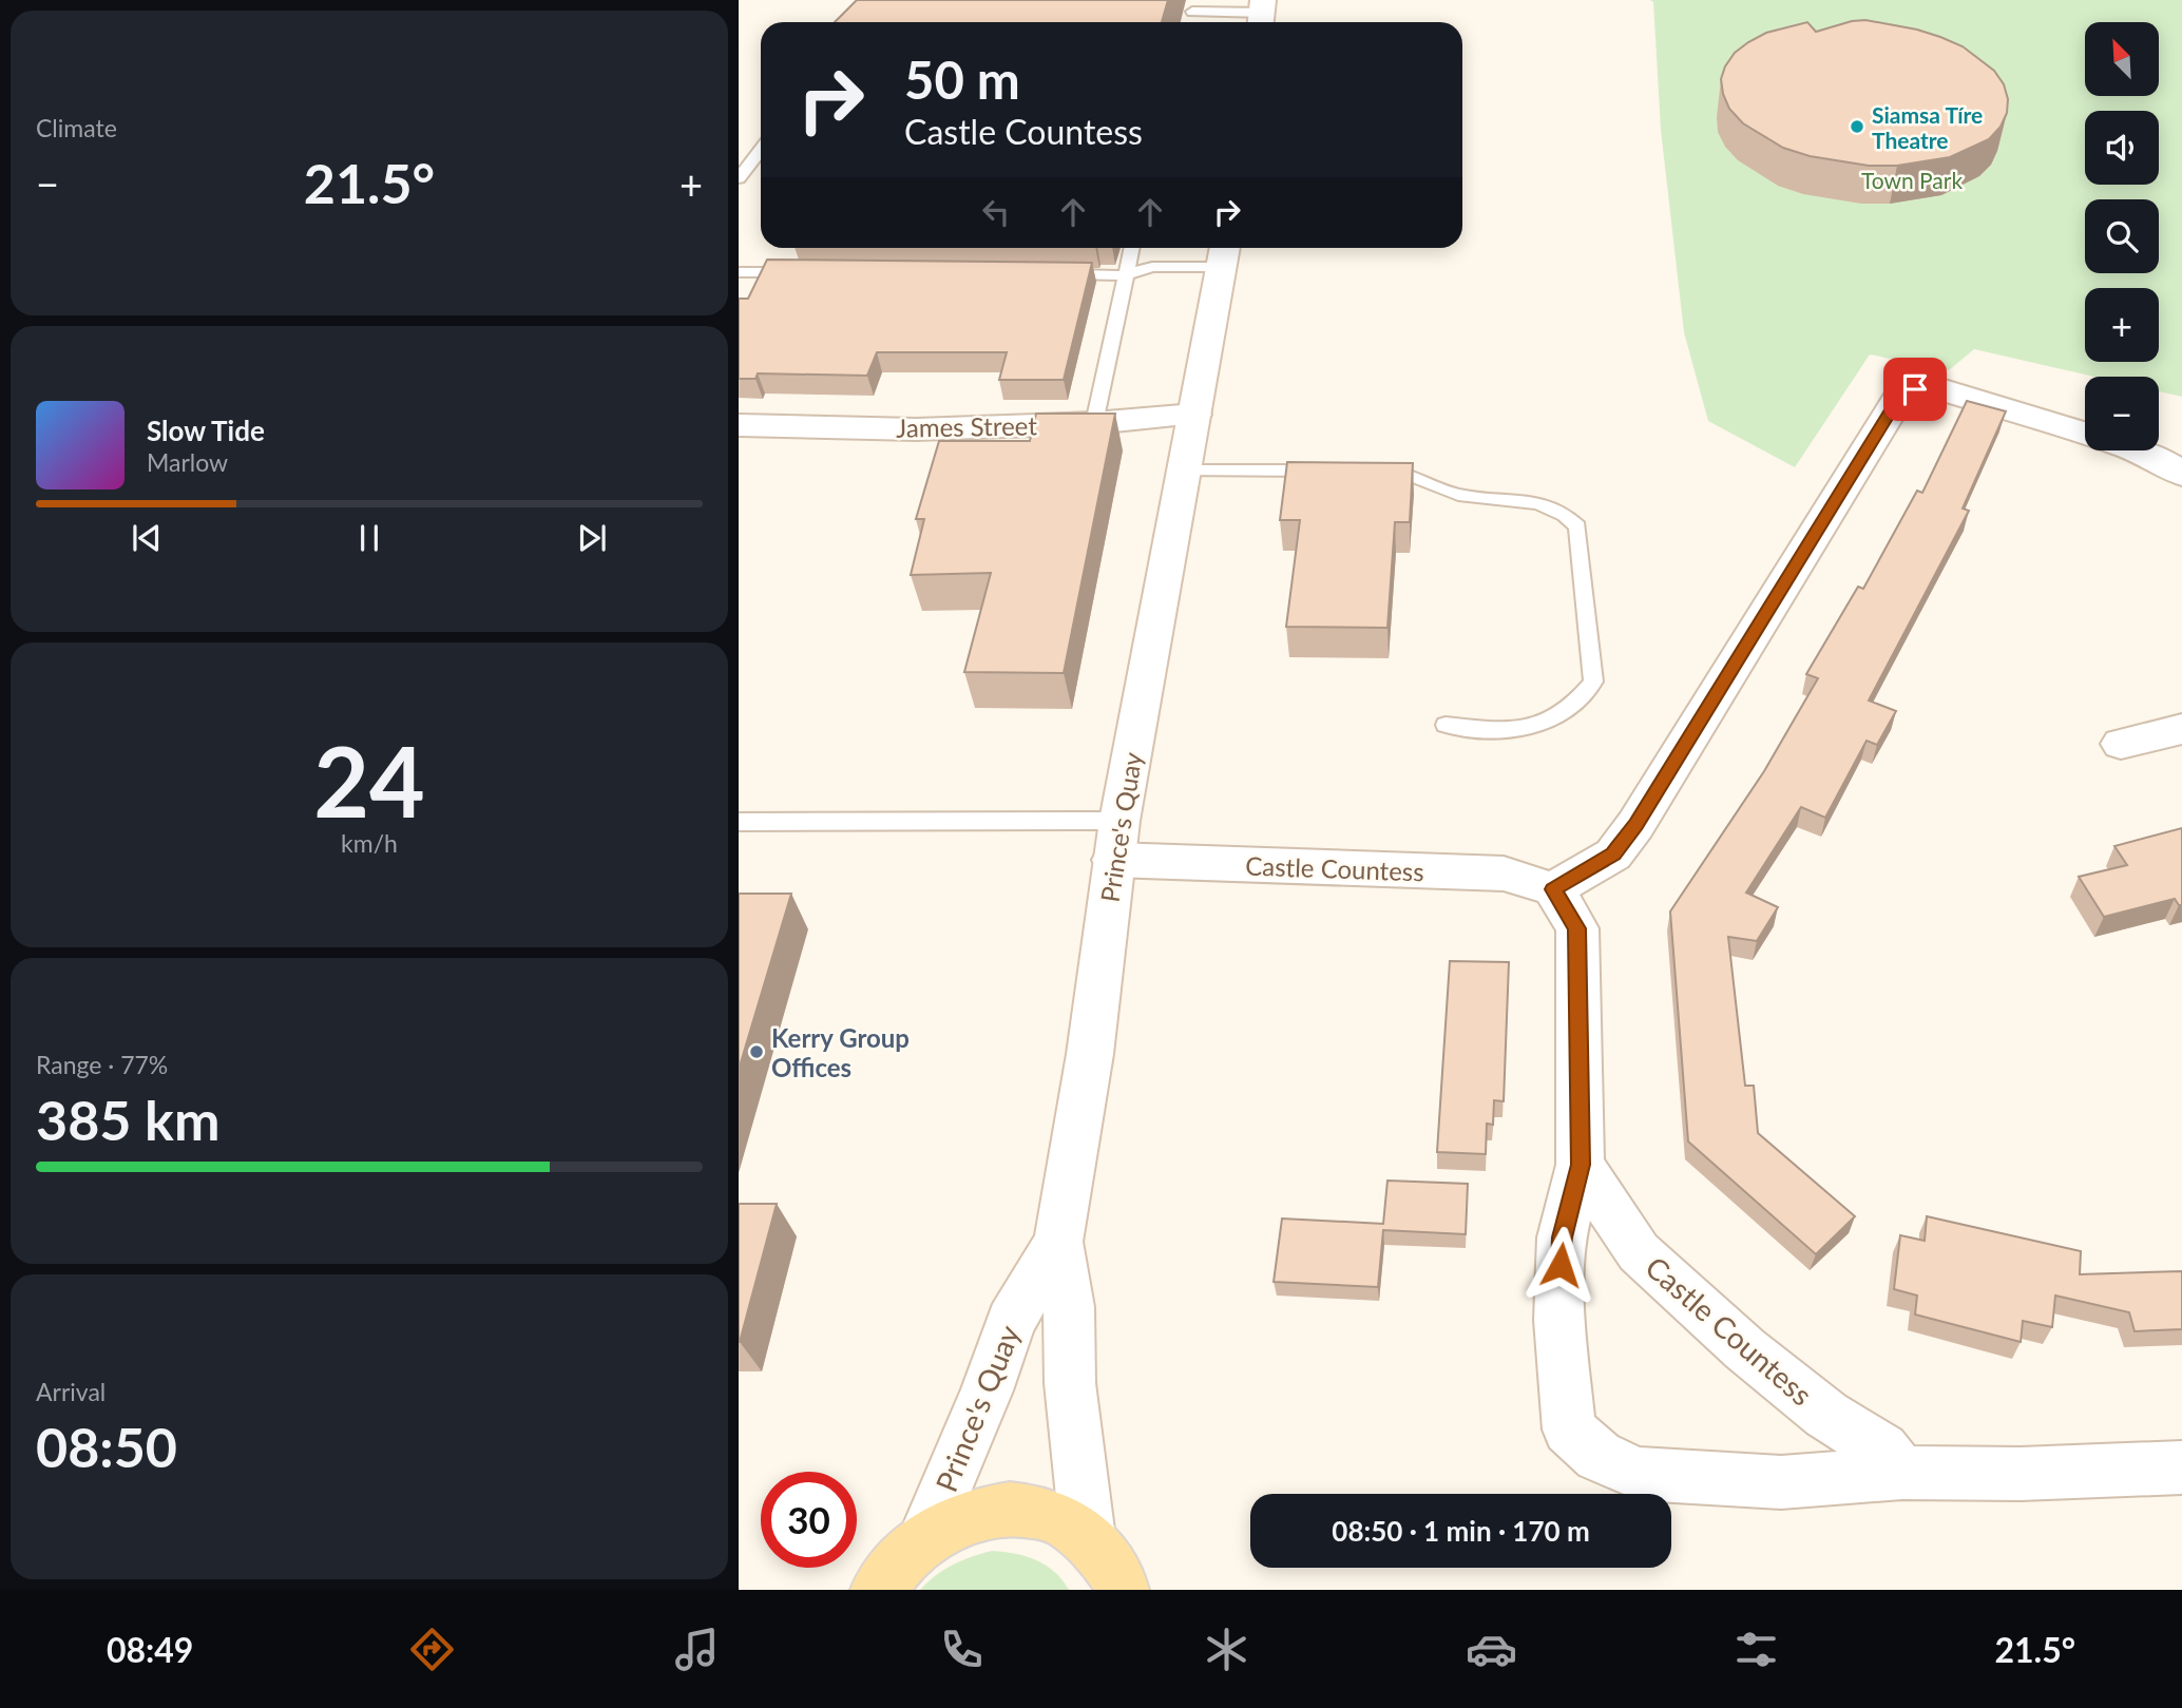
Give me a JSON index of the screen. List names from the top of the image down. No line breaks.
{"streets":{"street":["James Street","Prince's Quay","Castle Countess"]},"crossings":[["James Street","Prince's Quay"],["Prince's Quay","Castle Countess"]],"parks":["Town Park"],"places":["Siamsa Tíre Theatre","Kerry Group Offices"],"north":"top left","page":{"tile":["Climate",["24","km/h"],["Range · 77%","385 km"],["Arrival","08:50"]],"map_buttons":["+","−"],"turn":["50 m","Castle Countess"],"heat":["−","21.5°","+"],"song":["Slow Tide","Marlow"],"limit":"30","trip":"08:50 · 1 min · 170 m","tabs":["08:49","21.5°"]}}
